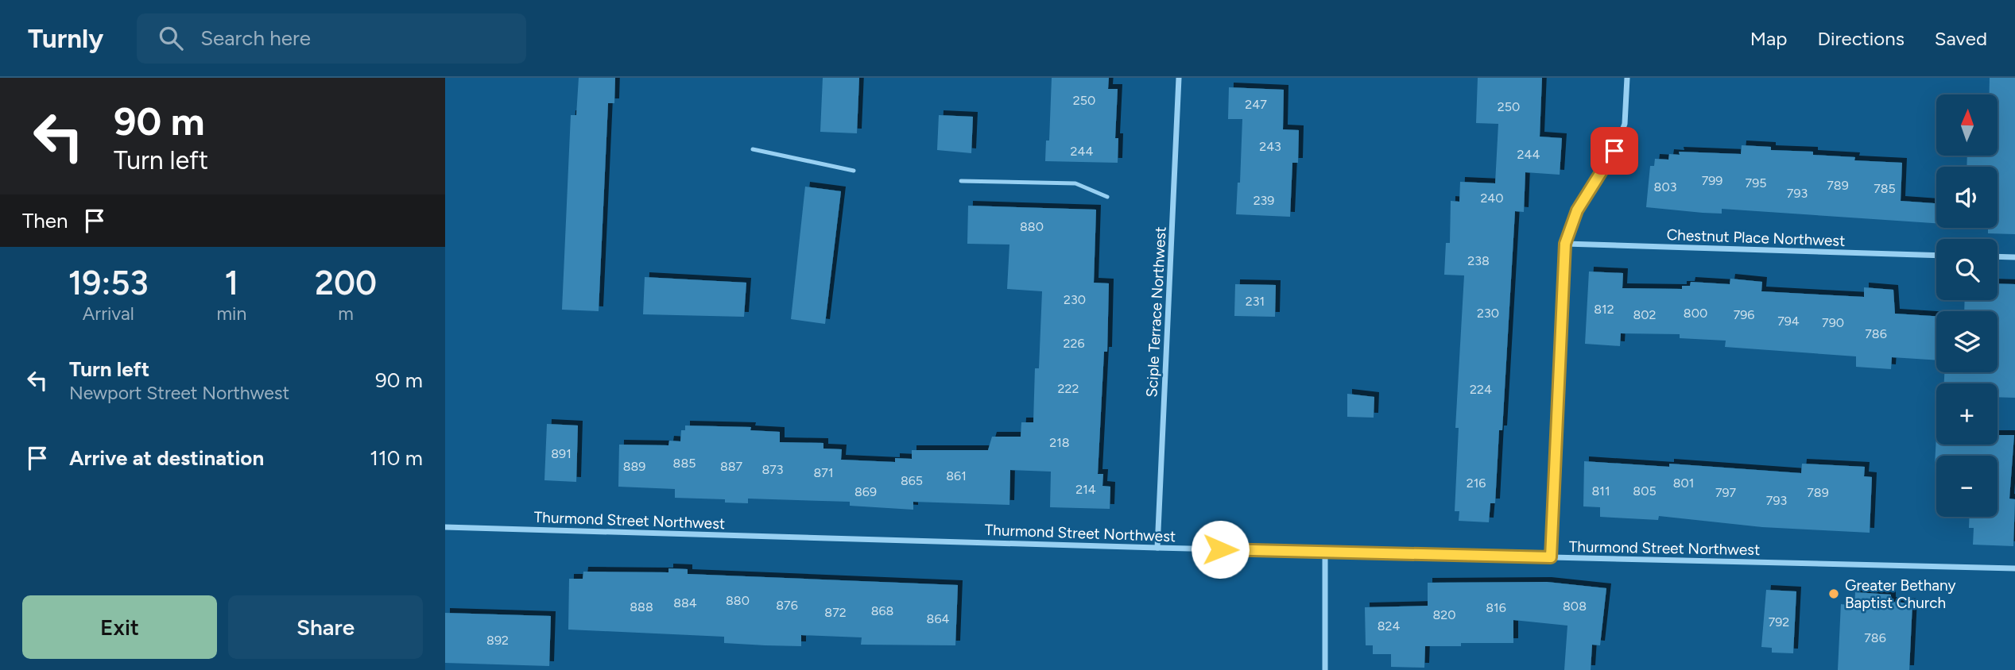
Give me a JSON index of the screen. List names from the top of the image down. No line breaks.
{"streets":{"street":["Chestnut Place Northwest","Sciple Terrace Northwest","Thurmond Street Northwest"]},"crossings":[["Sciple Terrace Northwest","Thurmond Street Northwest"]],"places":["Greater Bethany Baptist Church"],"house_numbers":["250","247","250","243","244","244","799","795","789","803","785","793","240","239","880","238","230","231","812","230","800","802","796","794","790","786","226","222","224","218","891","885","889","887","873","871","861","865","216","801","214","811","805","869","797","789","793","880","884","876","808","888","816","868","872","820","864","792","824","786","892"],"north":"top","page":{"header":"Turnly","search":"Search here","nav":["Map","Directions","Saved"],"turn":["90 m","Turn left"],"map_buttons":["+","−"],"then":"Then","eta":["19:53","Arrival","1","min","200","m"],"list":[{"name":"Turn left","note":"Newport Street Northwest","value":"90 m"},{"name":"Arrive at destination","value":"110 m"}],"buttons":["Exit","Share"]}}
